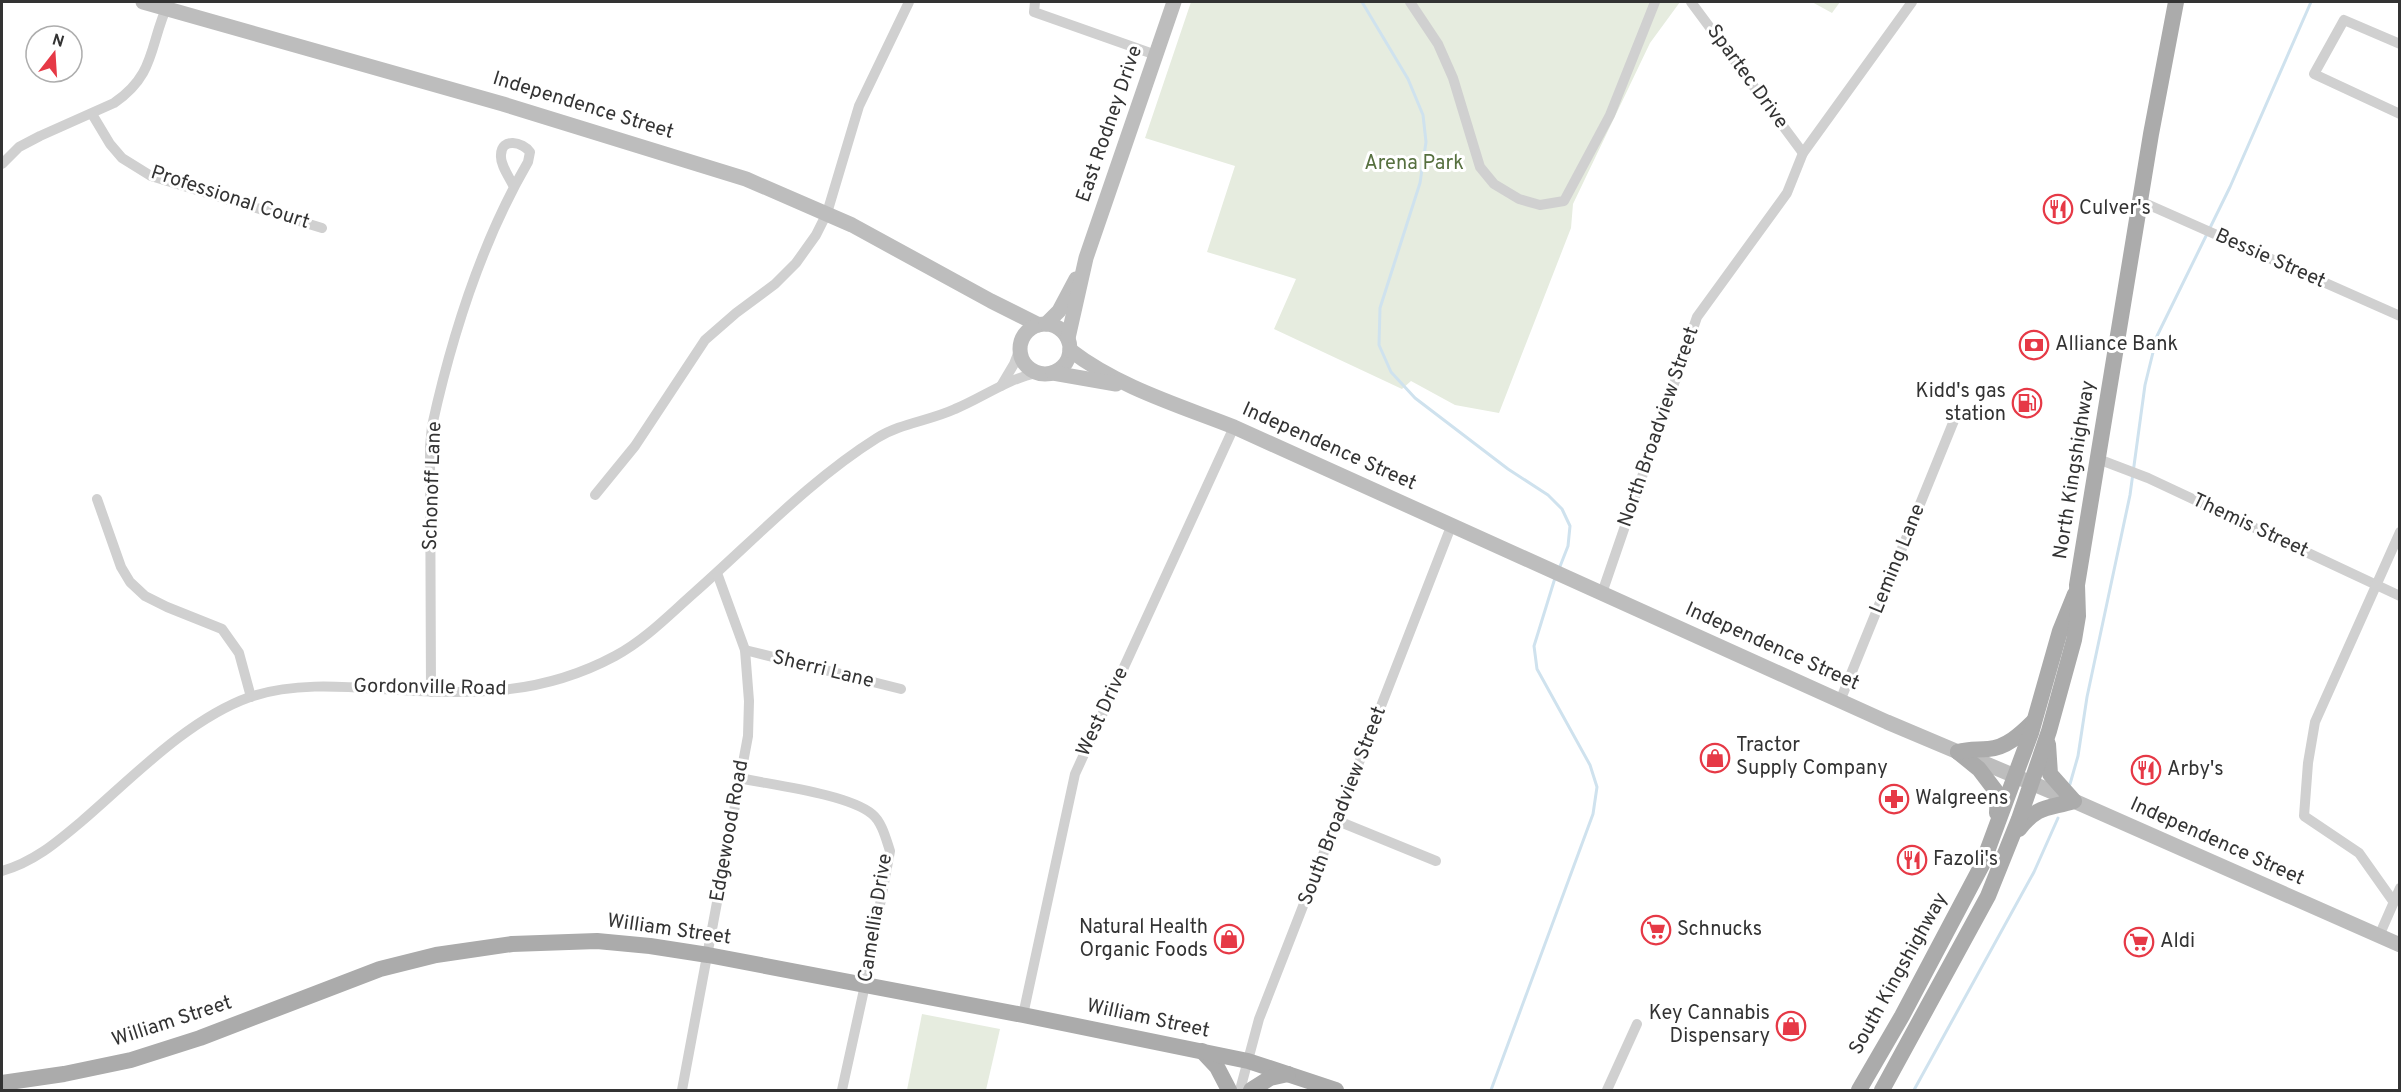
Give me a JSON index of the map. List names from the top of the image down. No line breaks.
{"streets":{"main road":["North Kingshighway","William Street","South Kingshighway"],"street":["Spartec Drive","Independence Street","East Rodney Drive","Professional Court","Bessie Street","North Broadview Street","Schonoff Lane","Themis Street","Leming Lane","Sherri Lane","Gordonville Road","West Drive","South Broadview Street","Edgewood Road","Camellia Drive"]},"crossings":[["Spartec Drive","North Broadview Street"],["Independence Street","East Rodney Drive"],["Independence Street","North Broadview Street"],["Independence Street","North Kingshighway"],["Independence Street","Leming Lane"],["Independence Street","Gordonville Road"],["Independence Street","West Drive"],["Independence Street","South Broadview Street"],["Independence Street","South Kingshighway"],["East Rodney Drive","Gordonville Road"],["Bessie Street","North Kingshighway"],["North Kingshighway","Themis Street"],["North Kingshighway","South Kingshighway"],["Schonoff Lane","Gordonville Road"],["Sherri Lane","Edgewood Road"],["Gordonville Road","Edgewood Road"],["West Drive","William Street"],["South Broadview Street","William Street"],["Edgewood Road","Camellia Drive"],["Edgewood Road","William Street"],["Camellia Drive","William Street"]],"parks":["Arena Park"],"places":{"restaurant":["Culver's","Arby's","Fazoli's"],"bank":["Alliance Bank"],"fuel station":["Kidd's gas station"],"shop":["Tractor Supply Company","Natural Health Organic Foods","Key Cannabis Dispensary"],"pharmacy":["Walgreens"],"supermarket":["Schnucks","Aldi"]},"north":"top"}
